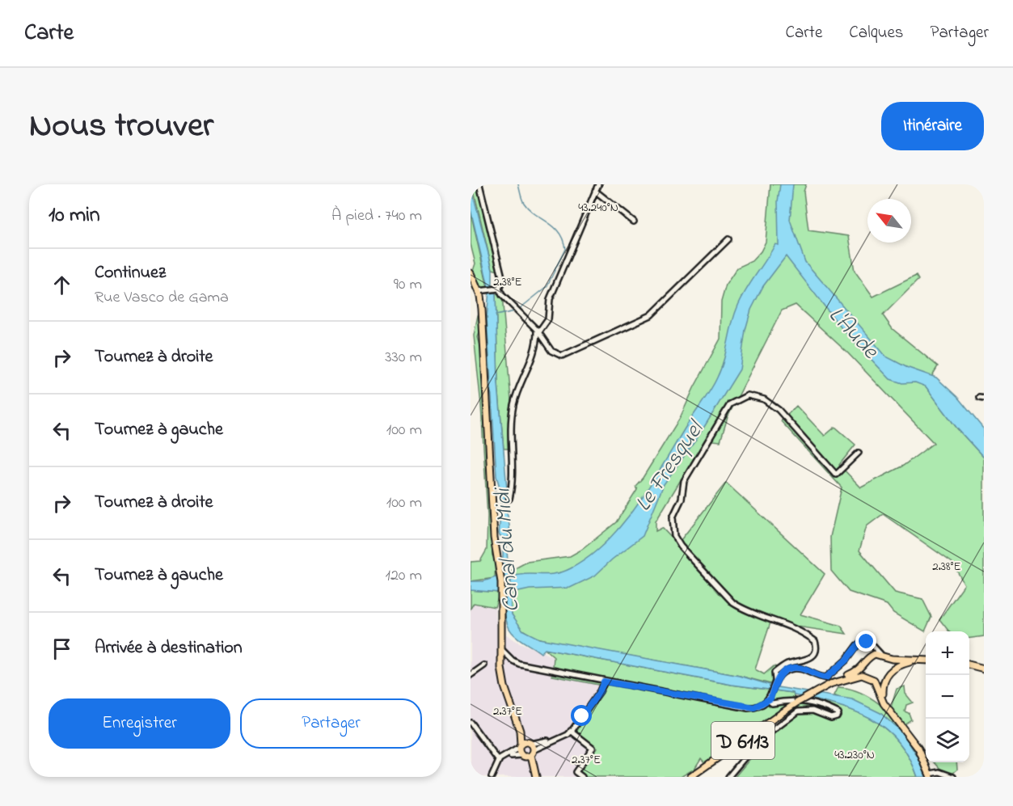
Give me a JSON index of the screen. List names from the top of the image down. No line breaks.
{"streets":{"main road":["D 6113"]},"water":["L'Aude","Le Fresquel","Canal du Midi"],"north":"top left","page":{"header":"Carte","nav":["Carte","Calques","Partager"],"title":"Nous trouver","buttons":["Itinéraire",["Enregistrer","Partager"]],"heading":["10 min","À pied · 740 m"],"list":[["Continuez","Rue Vasco de Gama","90 m"],["Tournez à droite","330 m"],["Tournez à gauche","100 m"],["Tournez à droite","100 m"],["Tournez à gauche","120 m"],"Arrivée à destination"],"map_buttons":["+","−"]},"coordinates":["43.240°N","2.38°E","2.37°E","43.230°N"]}
